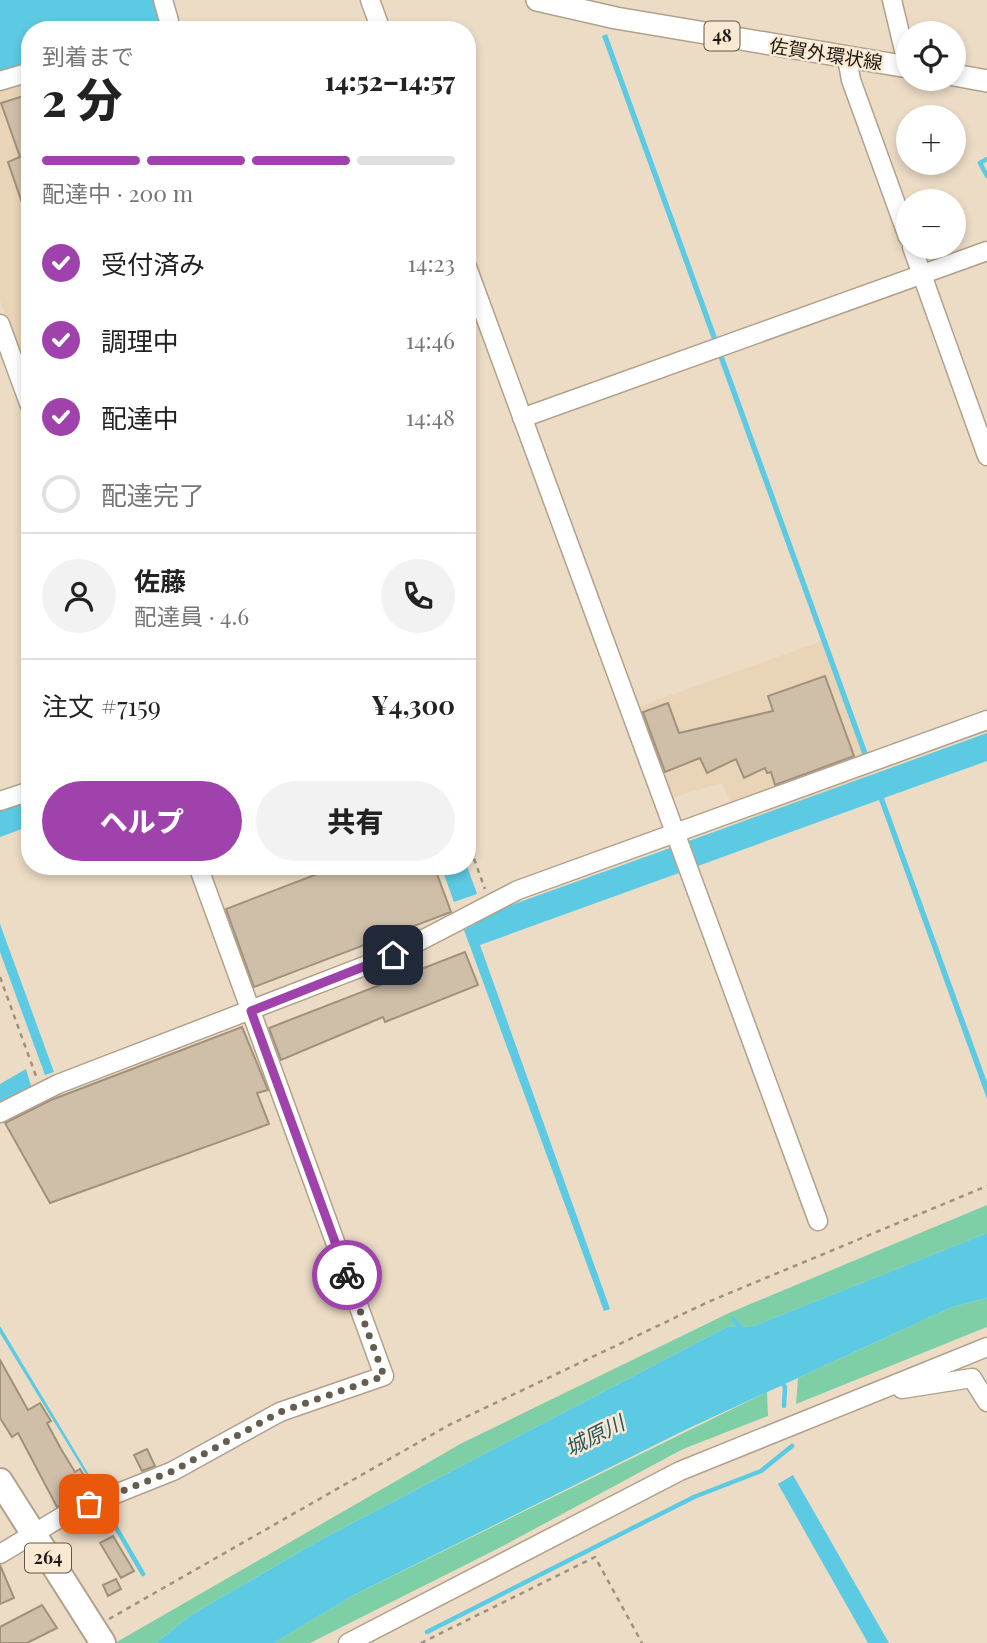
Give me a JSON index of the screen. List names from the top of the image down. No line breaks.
{"streets":{"highway":["264"],"main road":["48","佐賀外環状線"]},"water":["城原川"],"page":{"map_buttons":["+","−"],"heading":["2 分","到着まで","14:52–14:57"],"panel":["佐藤","配達員 · 4.6","注文 #7159","¥4,300"],"bar":"配達中 · 200 m","list":[["受付済み","14:23"],["調理中","14:46"],["配達中","14:48"],"配達完了"],"buttons":["ヘルプ","共有"]}}
